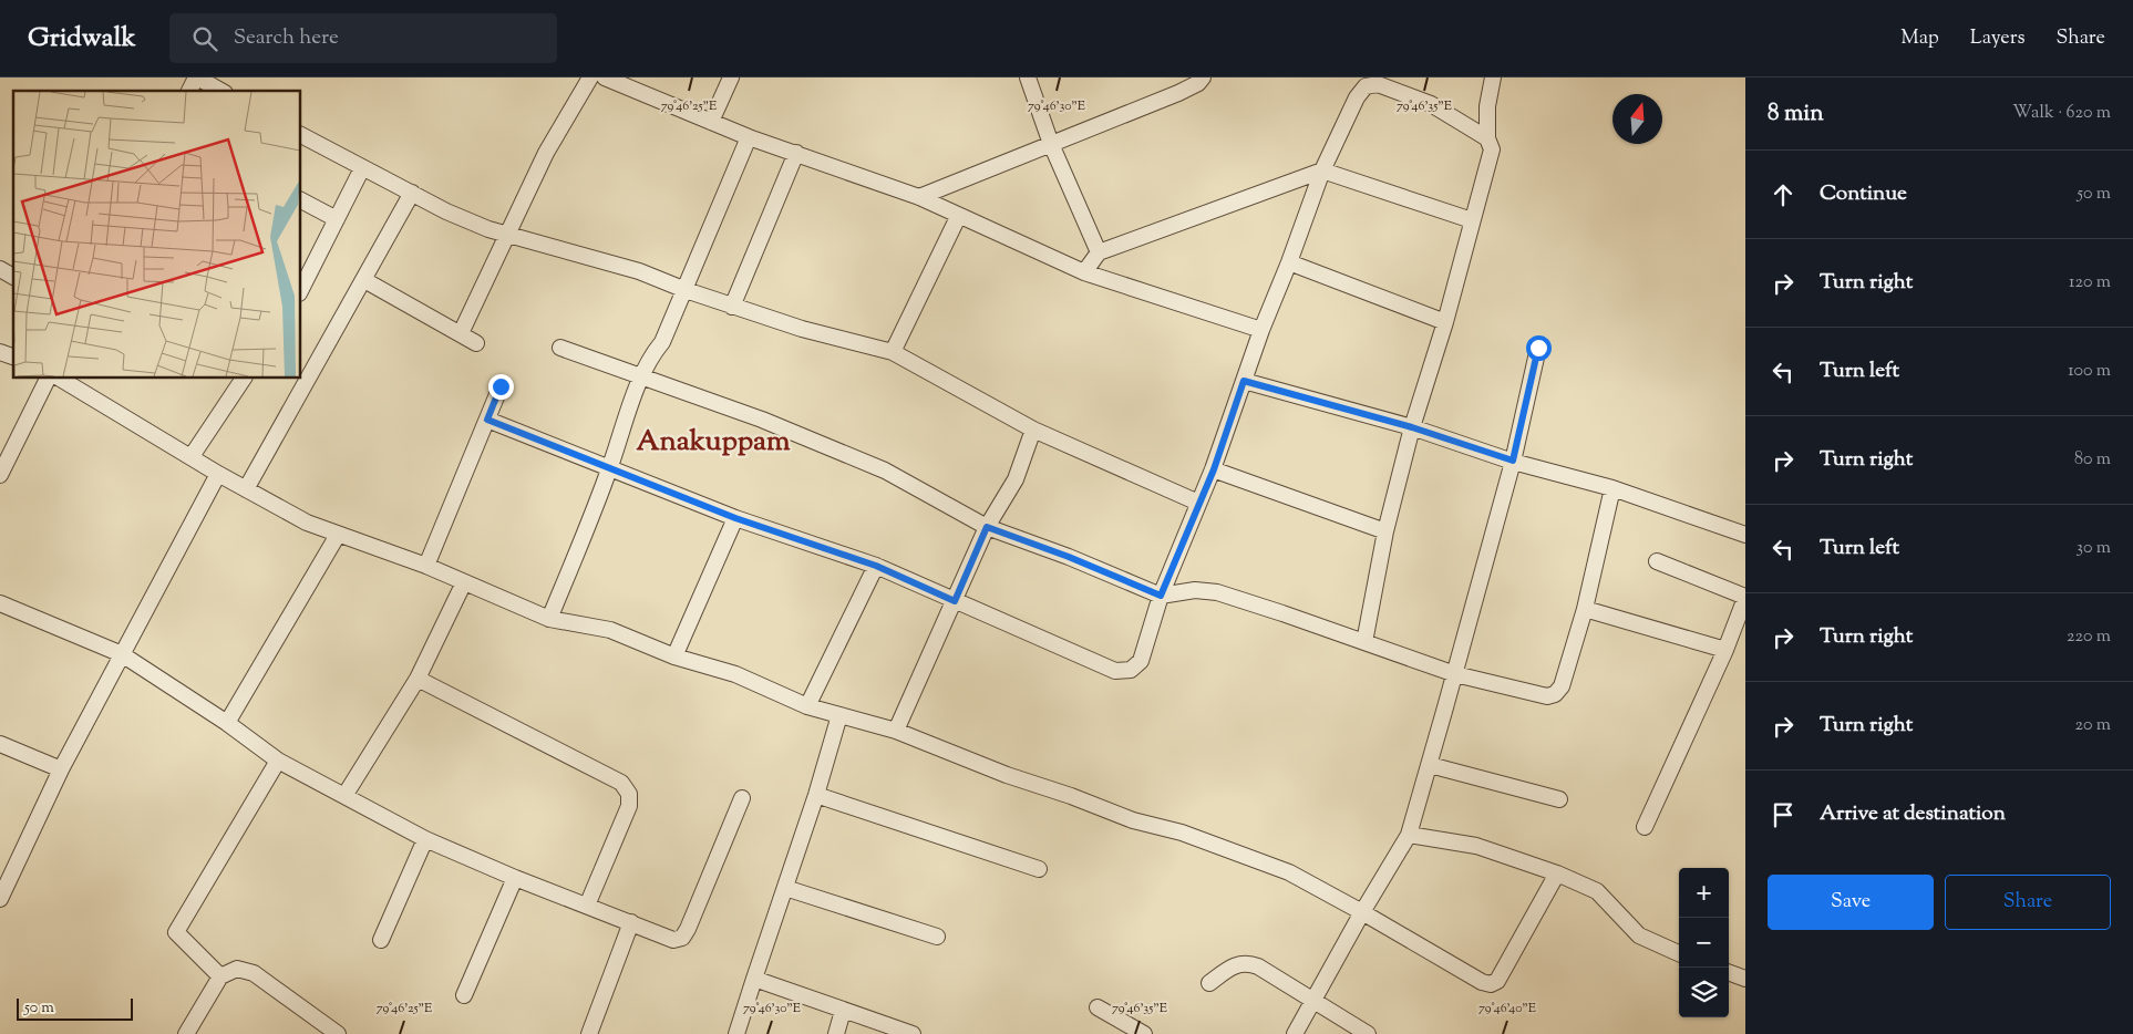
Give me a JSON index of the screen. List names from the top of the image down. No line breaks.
{"districts":["Anakuppam"],"scale_bar":"50 m","north":"top","page":{"header":"Gridwalk","search":"Search here","nav":["Map","Layers","Share"],"heading":["8 min","Walk · 620 m"],"list":[["Continue","50 m"],["Turn right","120 m"],["Turn left","100 m"],["Turn right","80 m"],["Turn left","30 m"],["Turn right","220 m"],["Turn right","20 m"],"Arrive at destination"],"buttons":["Save","Share"],"map_buttons":["+","−"],"scale":"50 m"},"coordinates":["79°46'25\"E","79°46'30\"E","79°46'35\"E","79°46'40\"E"]}
